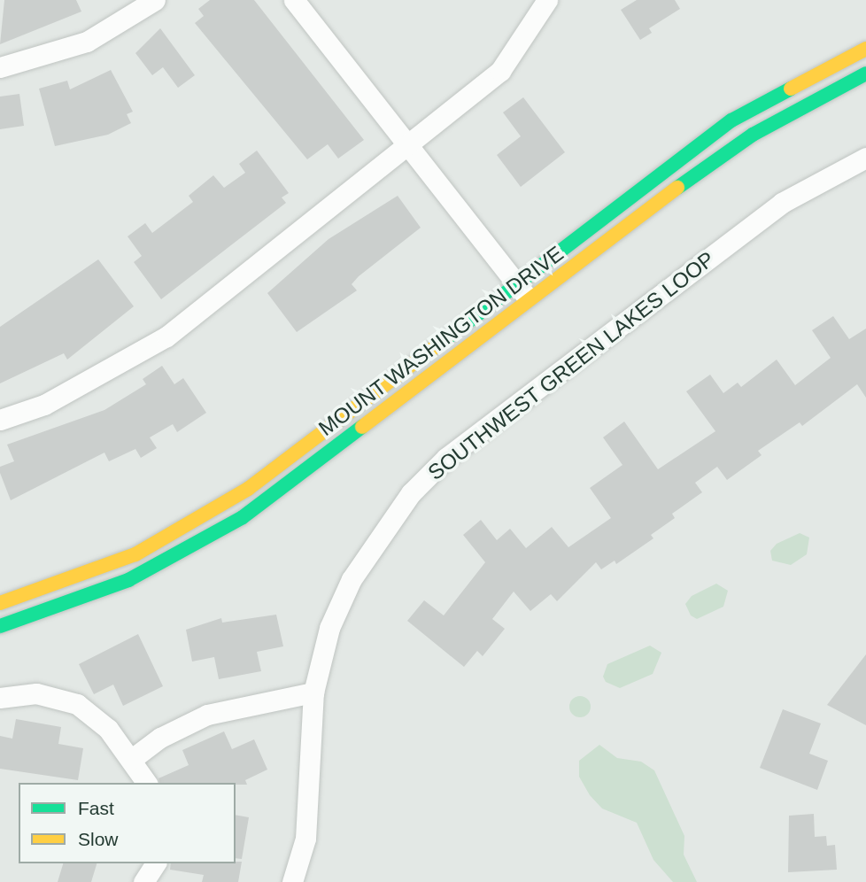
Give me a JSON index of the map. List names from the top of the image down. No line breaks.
{"streets":{"main road":["MOUNT WASHINGTON DRIVE"],"street":["SOUTHWEST GREEN LAKES LOOP"]},"legend":["Fast","Slow"]}
